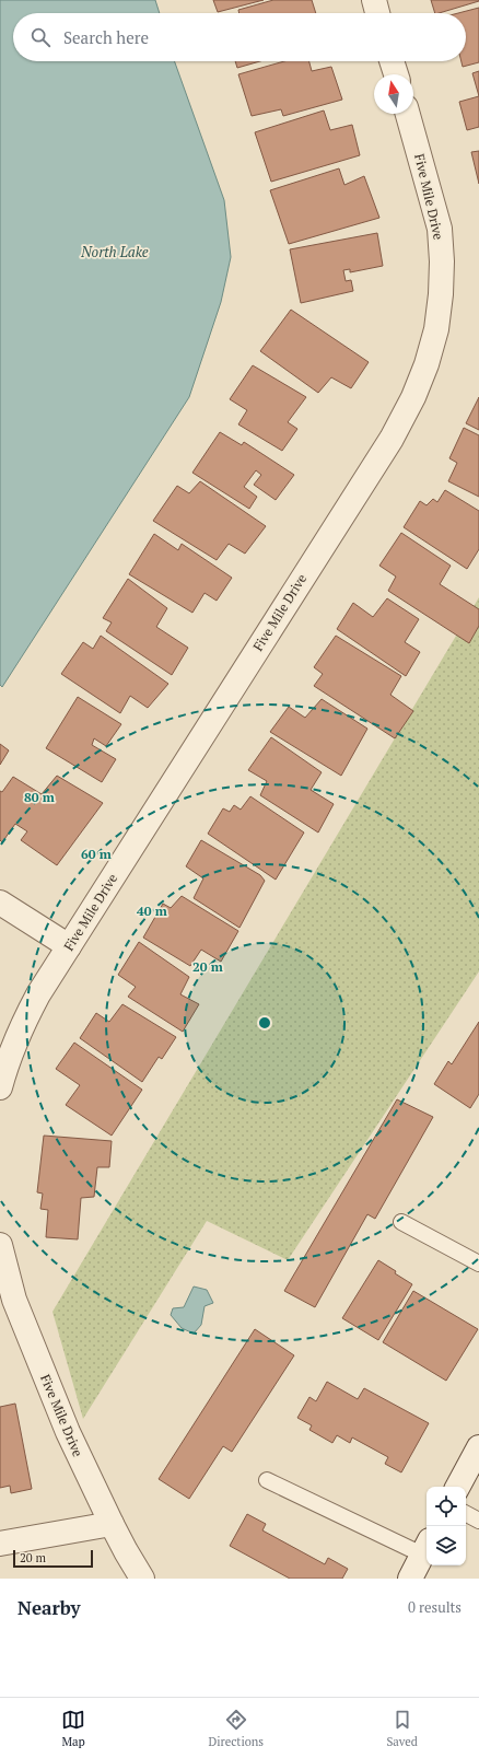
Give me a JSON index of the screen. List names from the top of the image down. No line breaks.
{"streets":{"street":["Five Mile Drive"]},"water":["North Lake"],"scale_bar":"20 m","north":"top","page":{"search":"Search here","scale":"20 m","heading":["Nearby","0 results"],"nav":["Map","Directions","Saved"]},"rings":["80 m","60 m","40 m","20 m"]}
